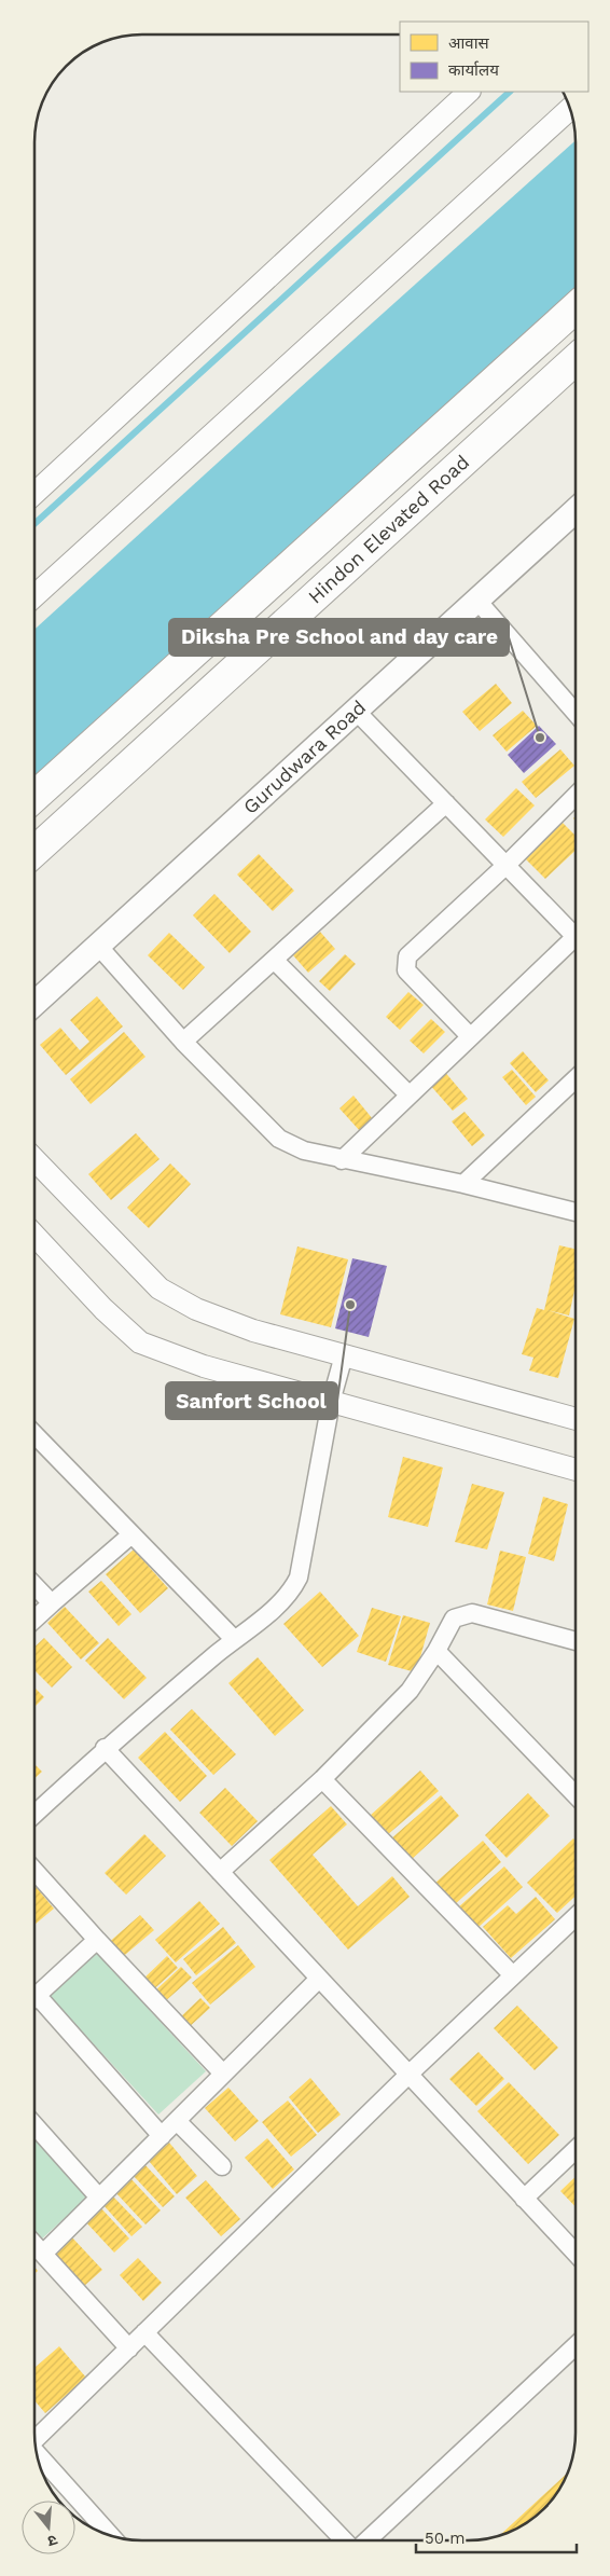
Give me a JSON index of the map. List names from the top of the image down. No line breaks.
{"streets":{"highway":["Hindon Elevated Road"],"main road":["Gurudwara Road"]},"places":["Diksha Pre School and day care","Sanfort School"],"legend":["आवास","कार्यालय"],"scale_bar":"50 m","north":"bottom"}
